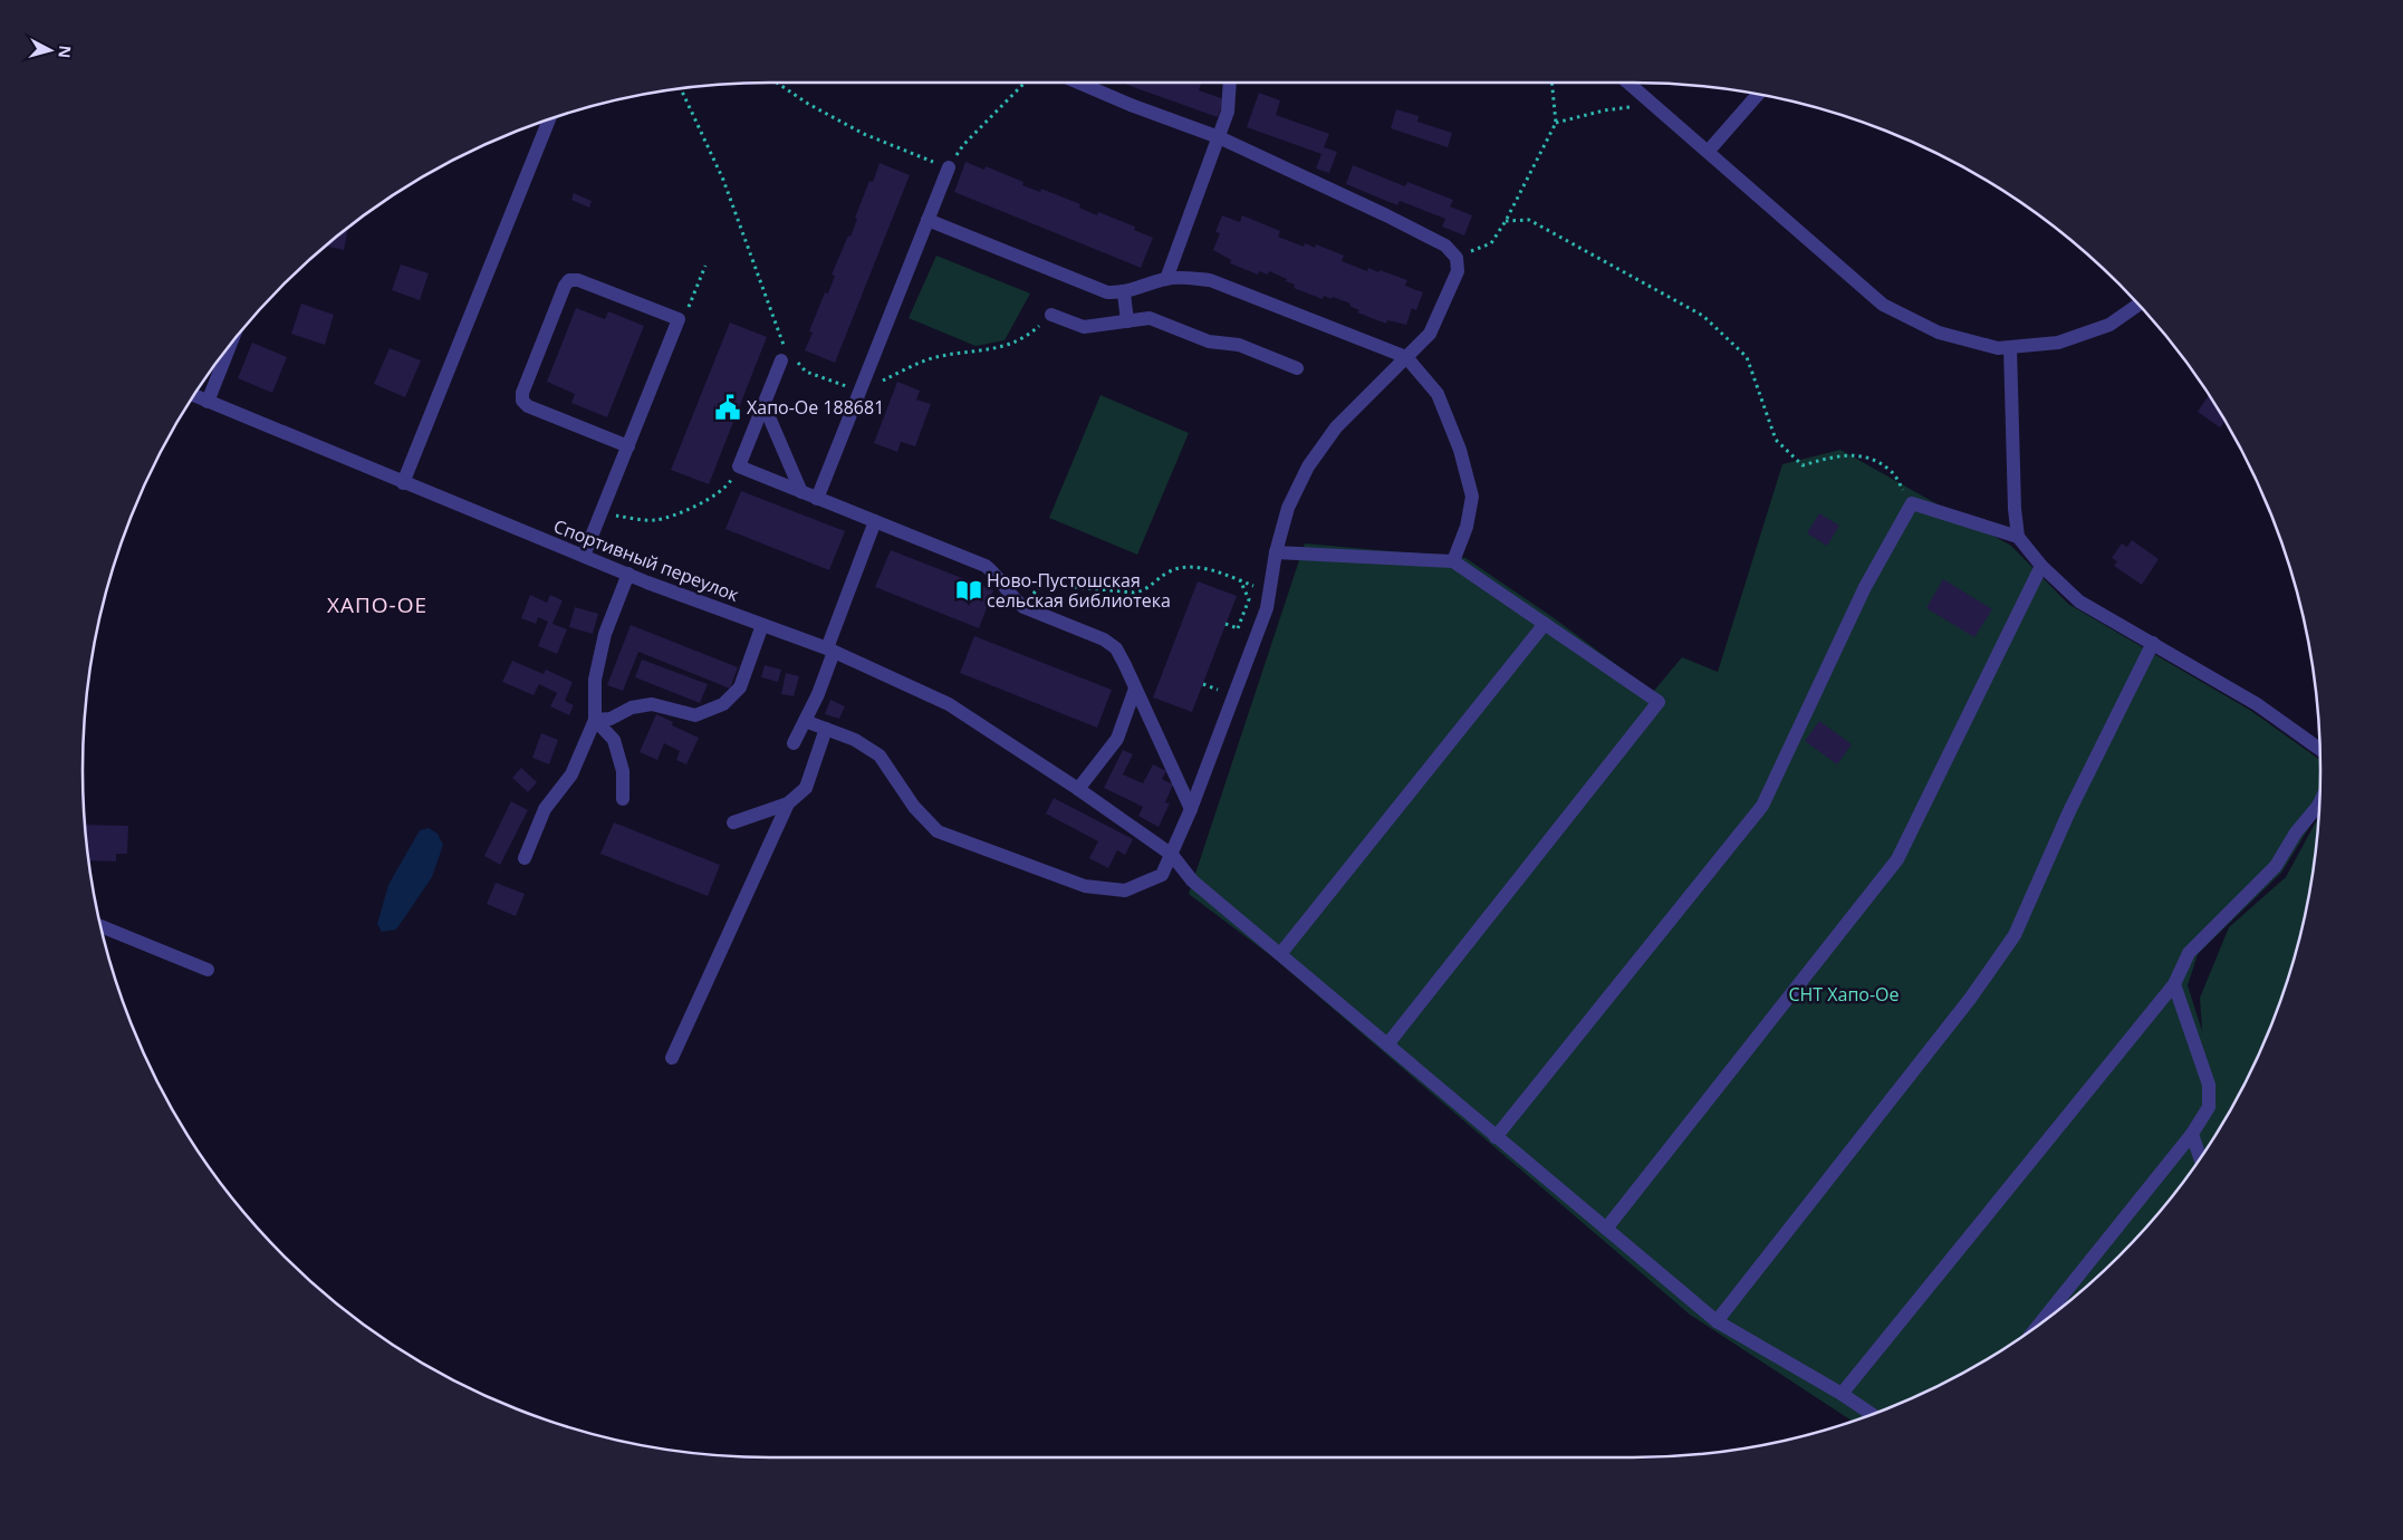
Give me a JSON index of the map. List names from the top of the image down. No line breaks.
{"streets":{"street":["Спортивный переулок"]},"districts":["ХАПО-ОЕ"],"parks":["СНТ Хапо-Ое"],"places":{"public building":["Хапо-Ое 188681"],"library":["Ново-Пустошская сельская библиотека"]},"north":"right"}
